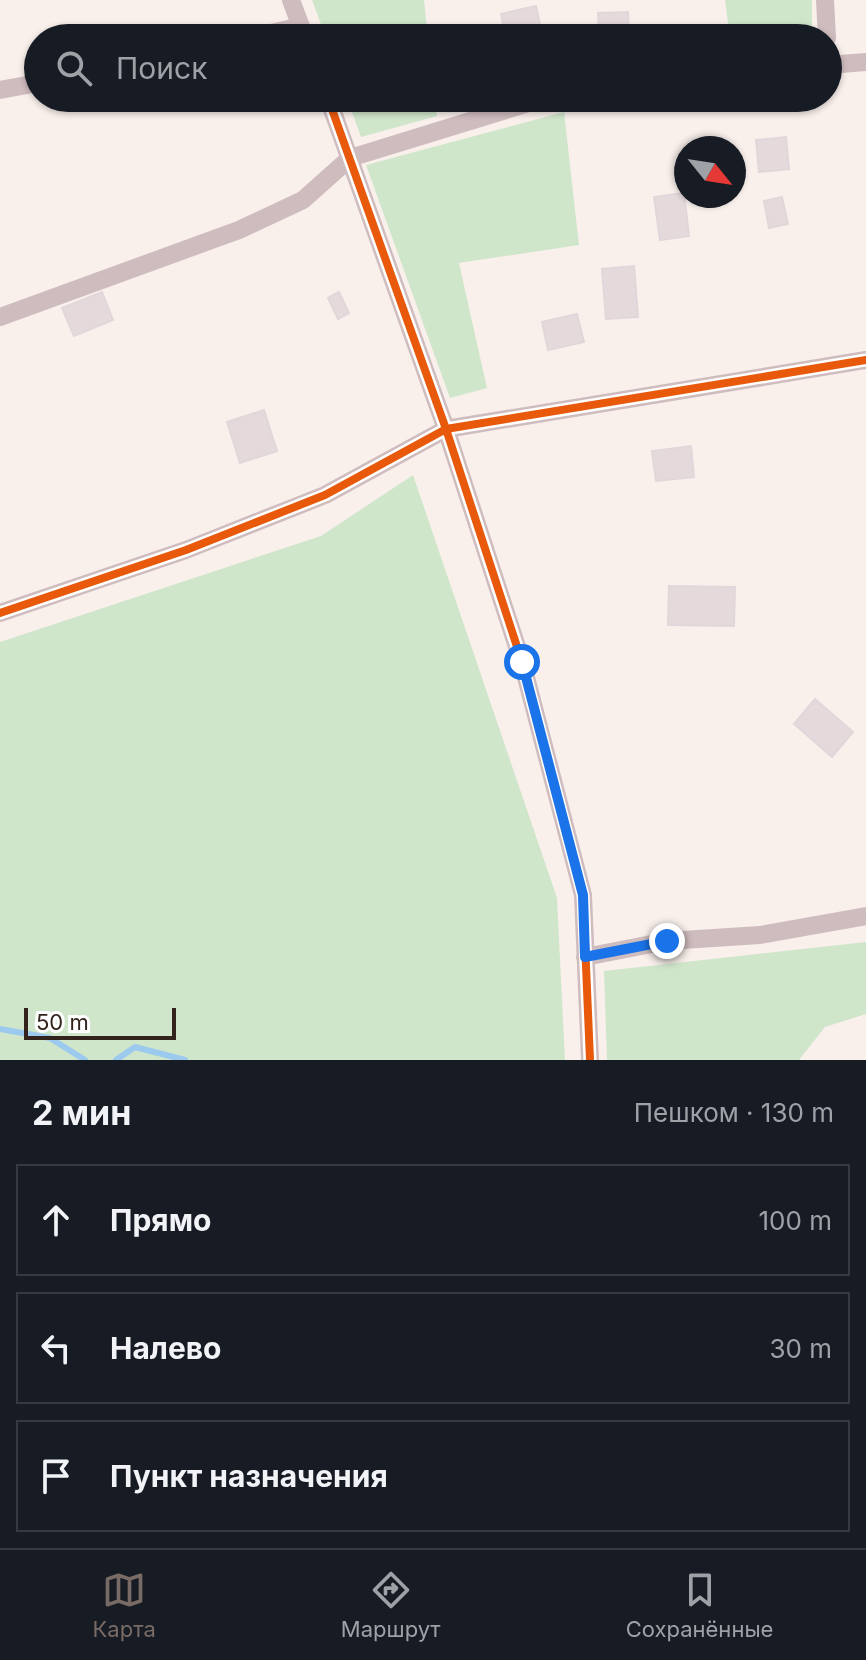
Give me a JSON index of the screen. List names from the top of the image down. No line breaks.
{"scale_bar":"50 m","north":"bottom right","page":{"search":"Поиск","scale":"50 m","heading":["2 мин","Пешком · 130 m"],"list":[["Прямо","100 m"],["Налево","30 m"],"Пункт назначения"],"nav":["Карта","Маршрут","Сохранённые"]}}
